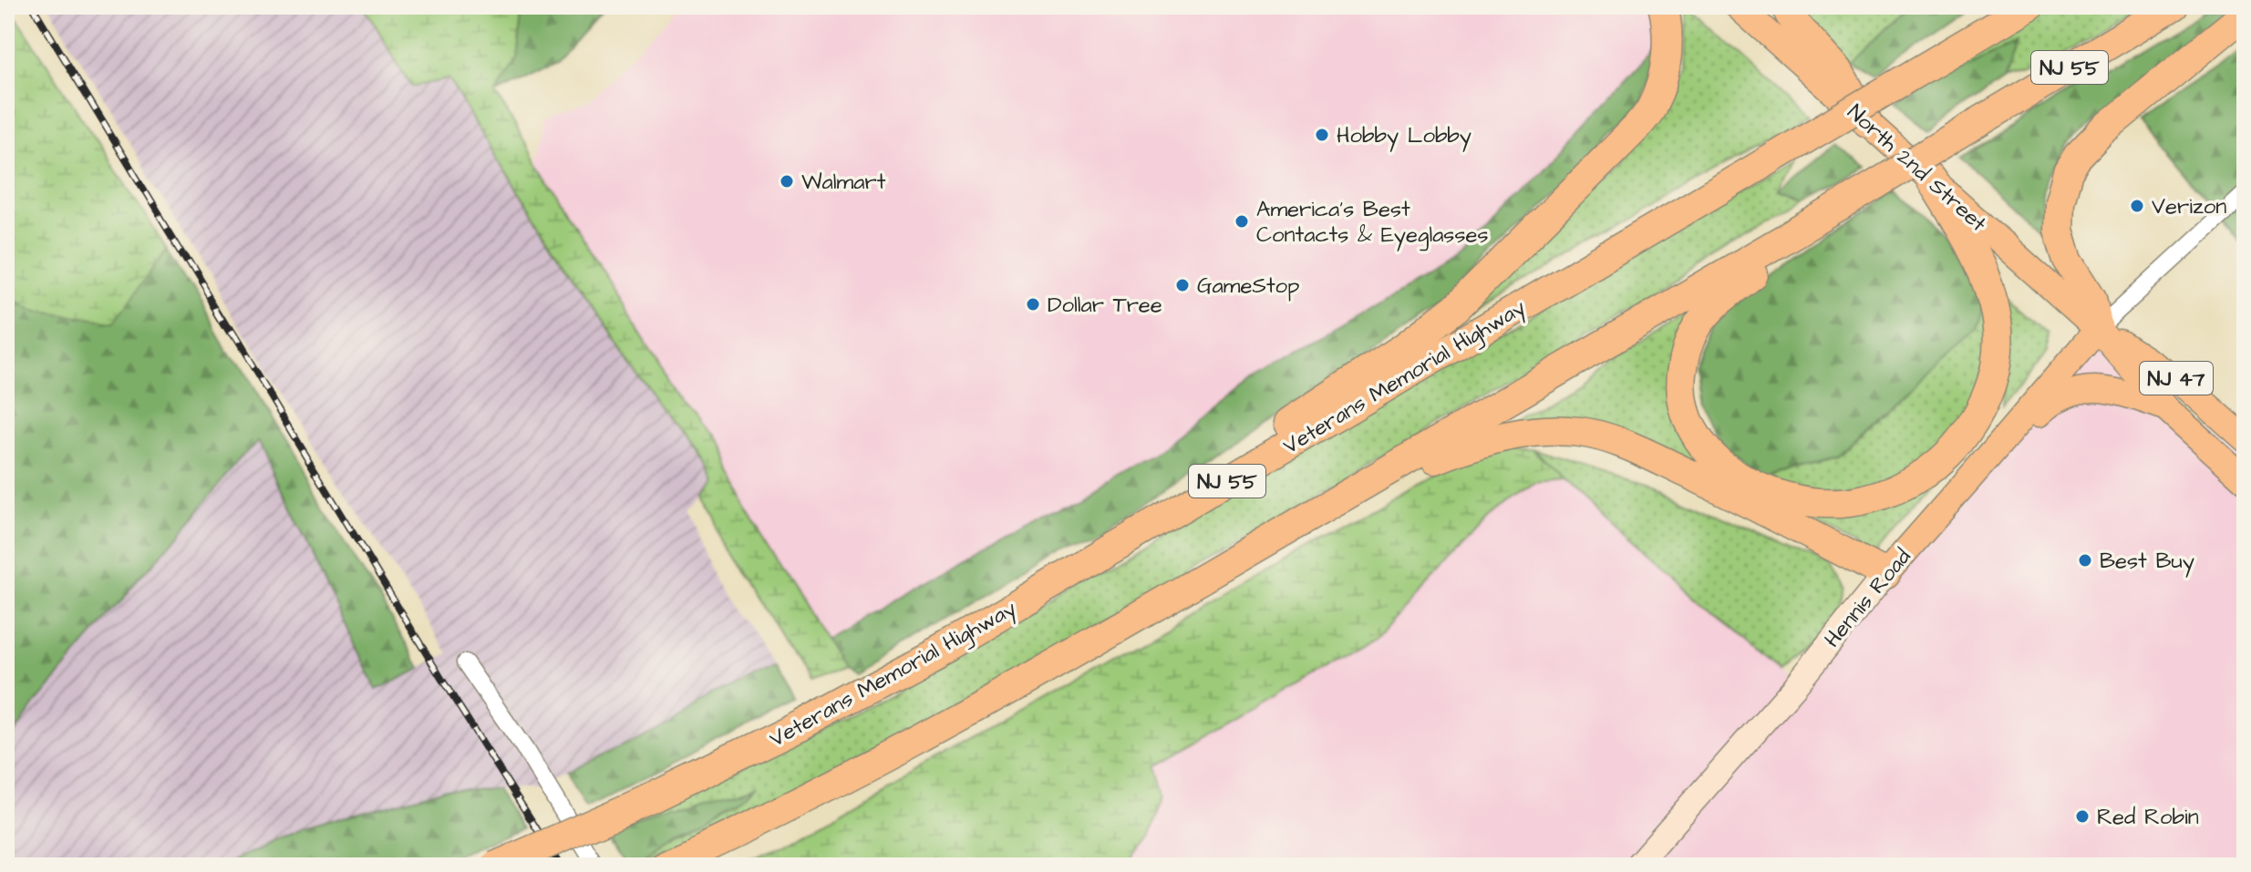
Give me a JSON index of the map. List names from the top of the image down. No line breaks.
{"streets":{"highway":["NJ 55","Veterans Memorial Highway"],"main road":["North 2nd Street","NJ 47","Hennis Road"]},"crossings":[["North 2nd Street","NJ 47"],["North 2nd Street","Hennis Road"],["NJ 47","Hennis Road"]],"places":["Hobby Lobby","Walmart","Verizon","America's Best Contacts & Eyeglasses","GameStop","Dollar Tree","Best Buy","Red Robin"]}
